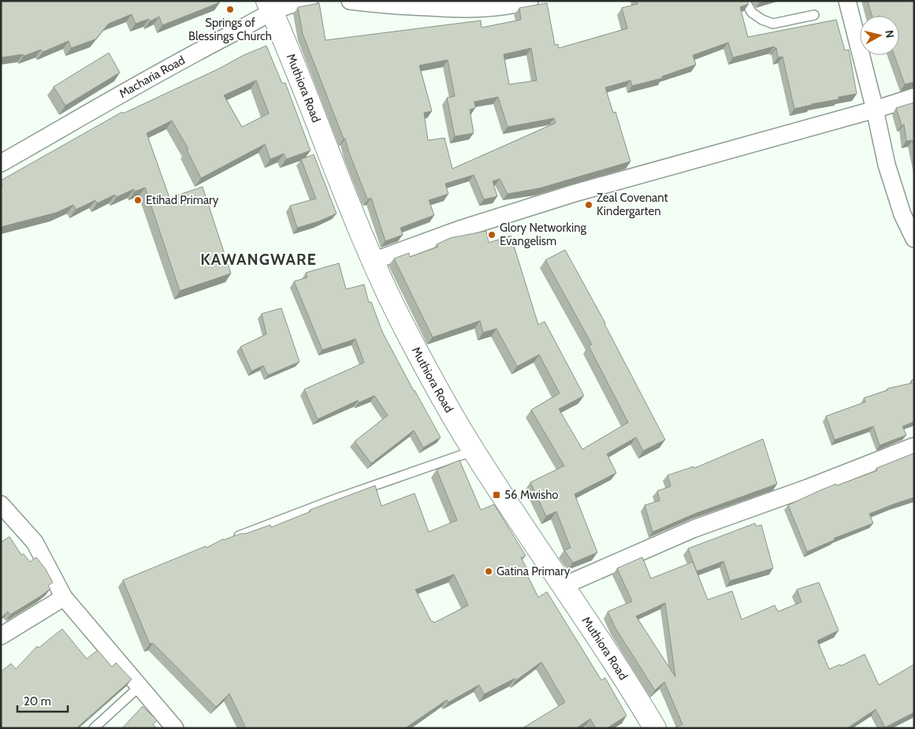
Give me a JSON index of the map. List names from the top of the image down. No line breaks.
{"streets":{"street":["Macharia Road","Muthiora Road"]},"crossings":[["Macharia Road","Muthiora Road"]],"districts":["KAWANGWARE"],"places":{"other":["Springs of Blessings Church","Etihad Primary","Zeal Covenant Kindergarten","Glory Networking Evangelism","Gatina Primary"],"transit":["56 Mwisho"]},"scale_bar":"20 m","north":"right"}
